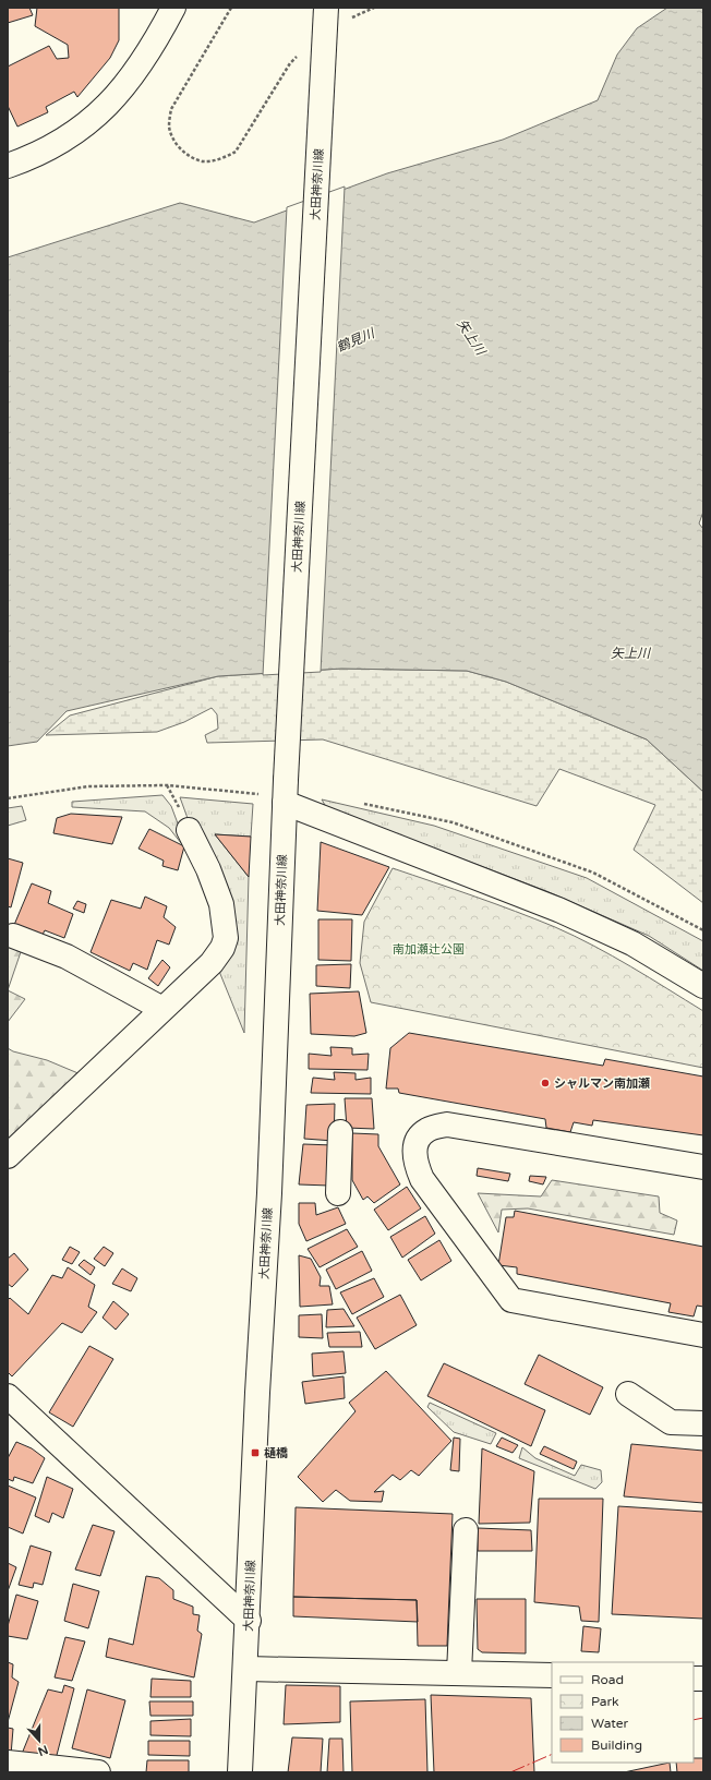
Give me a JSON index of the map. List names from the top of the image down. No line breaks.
{"streets":{"street":["大田神奈川線"]},"water":["矢上川","鶴見川"],"parks":["南加瀬辻公園"],"places":{"other":["シャルマン南加瀬"],"transit":["樋橋"]},"legend":["Road","Park","Water","Building"],"north":"bottom"}
